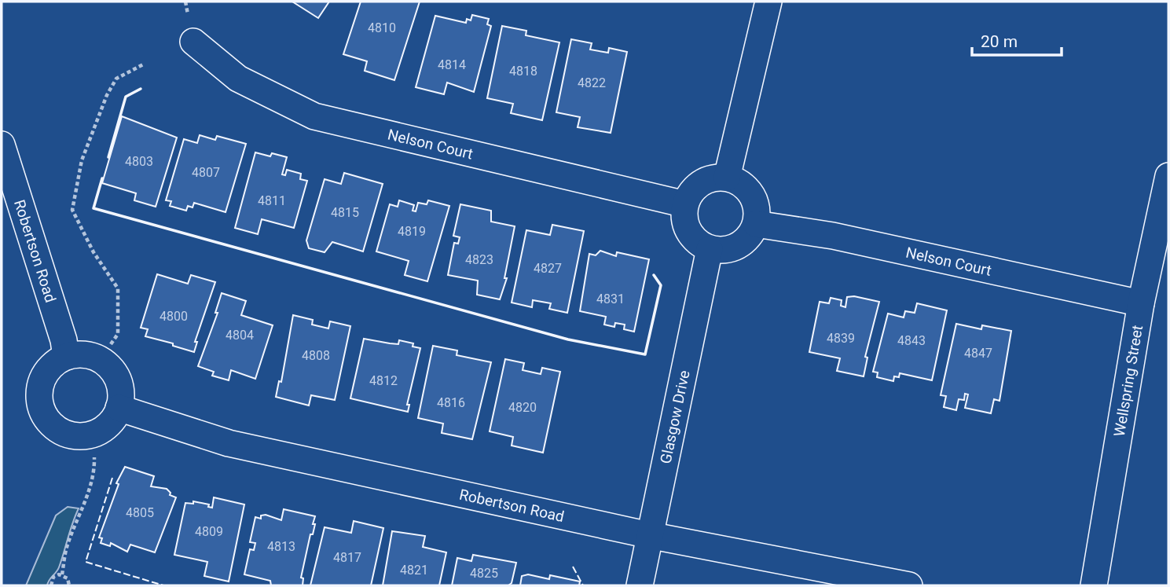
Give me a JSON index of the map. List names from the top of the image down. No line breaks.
{"streets":{"street":["Nelson Court","Robertson Road","Wellspring Street","Glasgow Drive"]},"crossings":[["Nelson Court","Wellspring Street"],["Nelson Court","Glasgow Drive"],["Robertson Road","Glasgow Drive"]],"house_numbers":["4810","4814","4818","4822","4803","4807","4811","4815","4819","4823","4827","4831","4800","4804","4839","4843","4847","4808","4812","4816","4820","4805","4809","4813","4817","4821","4825"],"scale_bar":"20 m"}
